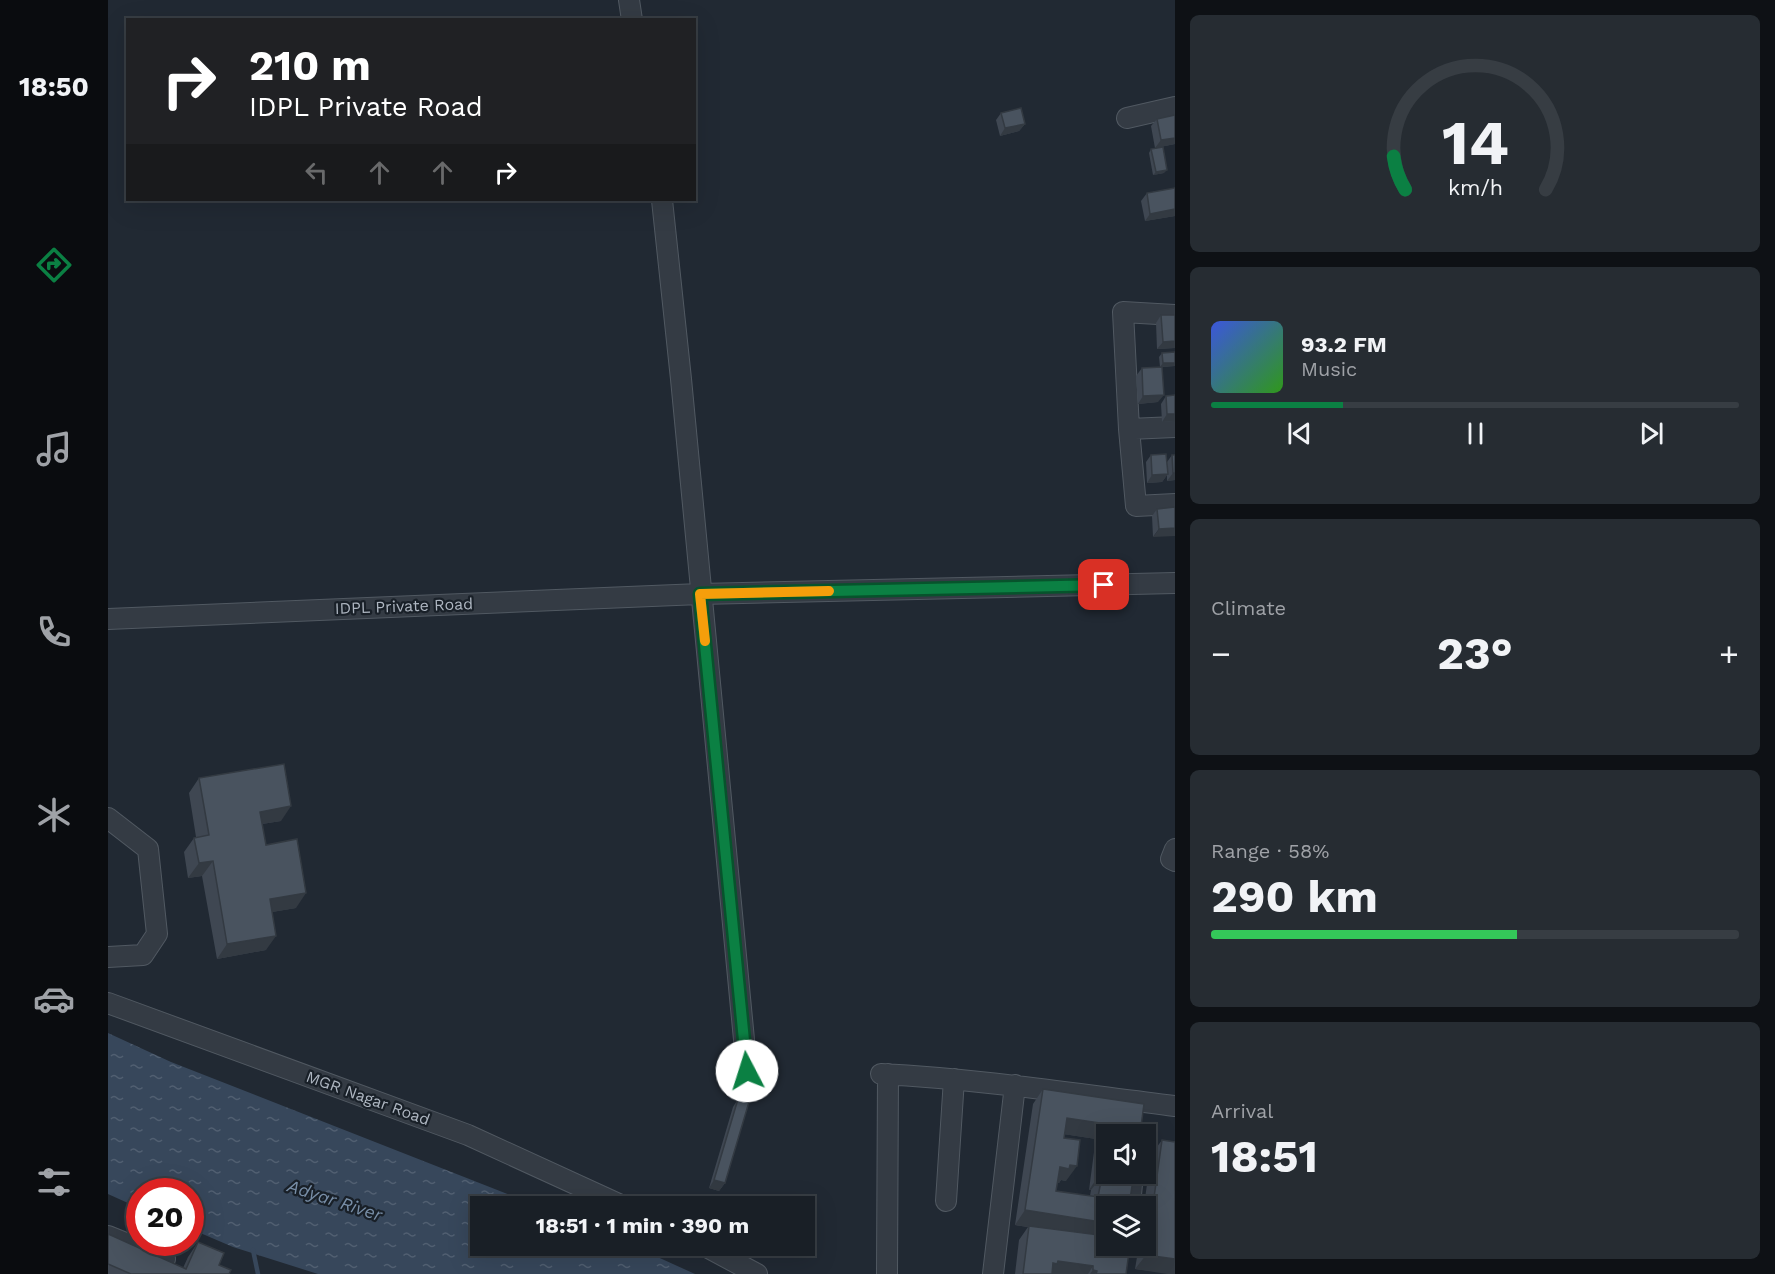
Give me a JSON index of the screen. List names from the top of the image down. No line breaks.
{"streets":{"street":["IDPL Private Road","MGR Nagar Road"]},"water":["Adyar River"],"page":{"tabs":"18:50","turn":["210 m","IDPL Private Road"],"song":["93.2 FM","Music"],"tile":["Climate",["Range · 58%","290 km"],["Arrival","18:51"]],"heat":["−","23°","+"],"limit":"20","trip":"18:51 · 1 min · 390 m","gauge":["14","km/h"]}}
